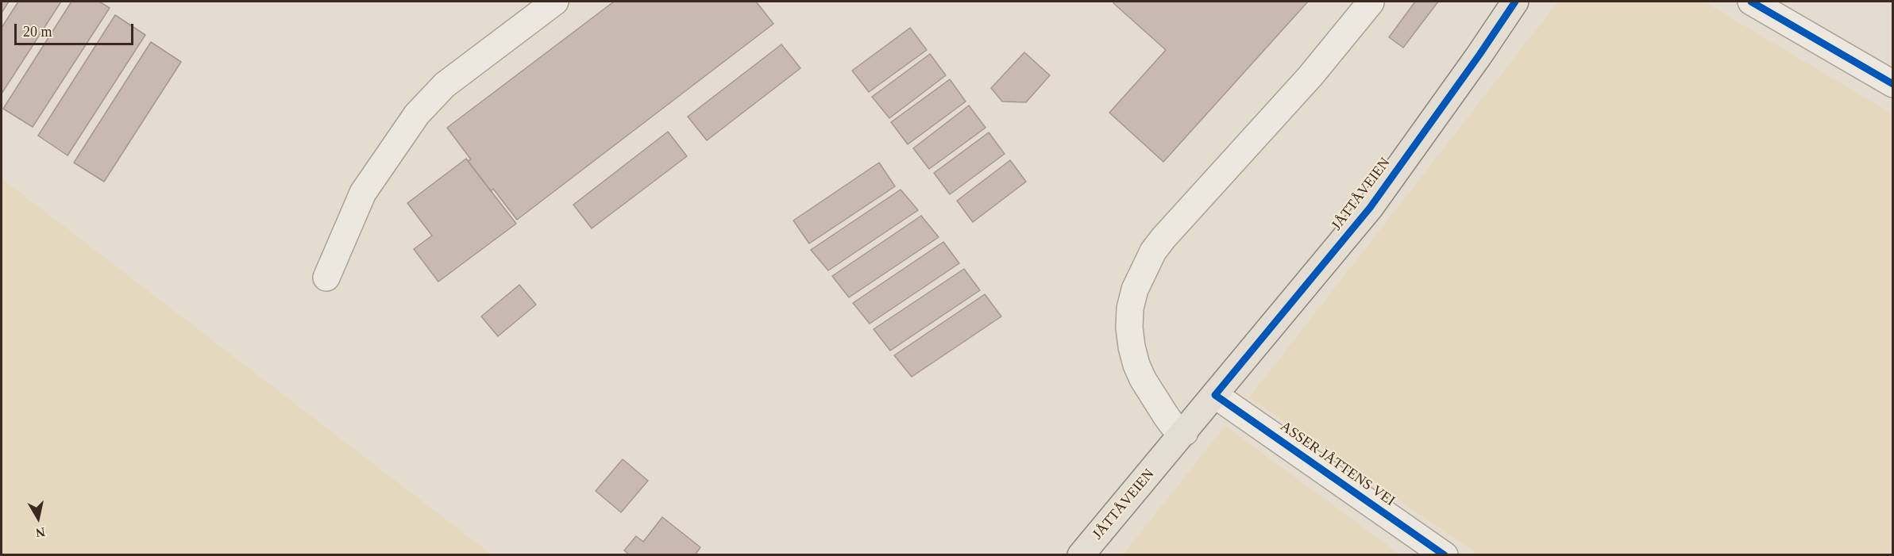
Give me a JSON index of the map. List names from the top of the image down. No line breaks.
{"streets":{"main road":["JÅTTÅVEIEN"],"street":["ASSER JÅTTENS VEI"]},"crossings":[["JÅTTÅVEIEN","ASSER JÅTTENS VEI"]],"scale_bar":"20 m","north":"bottom"}
